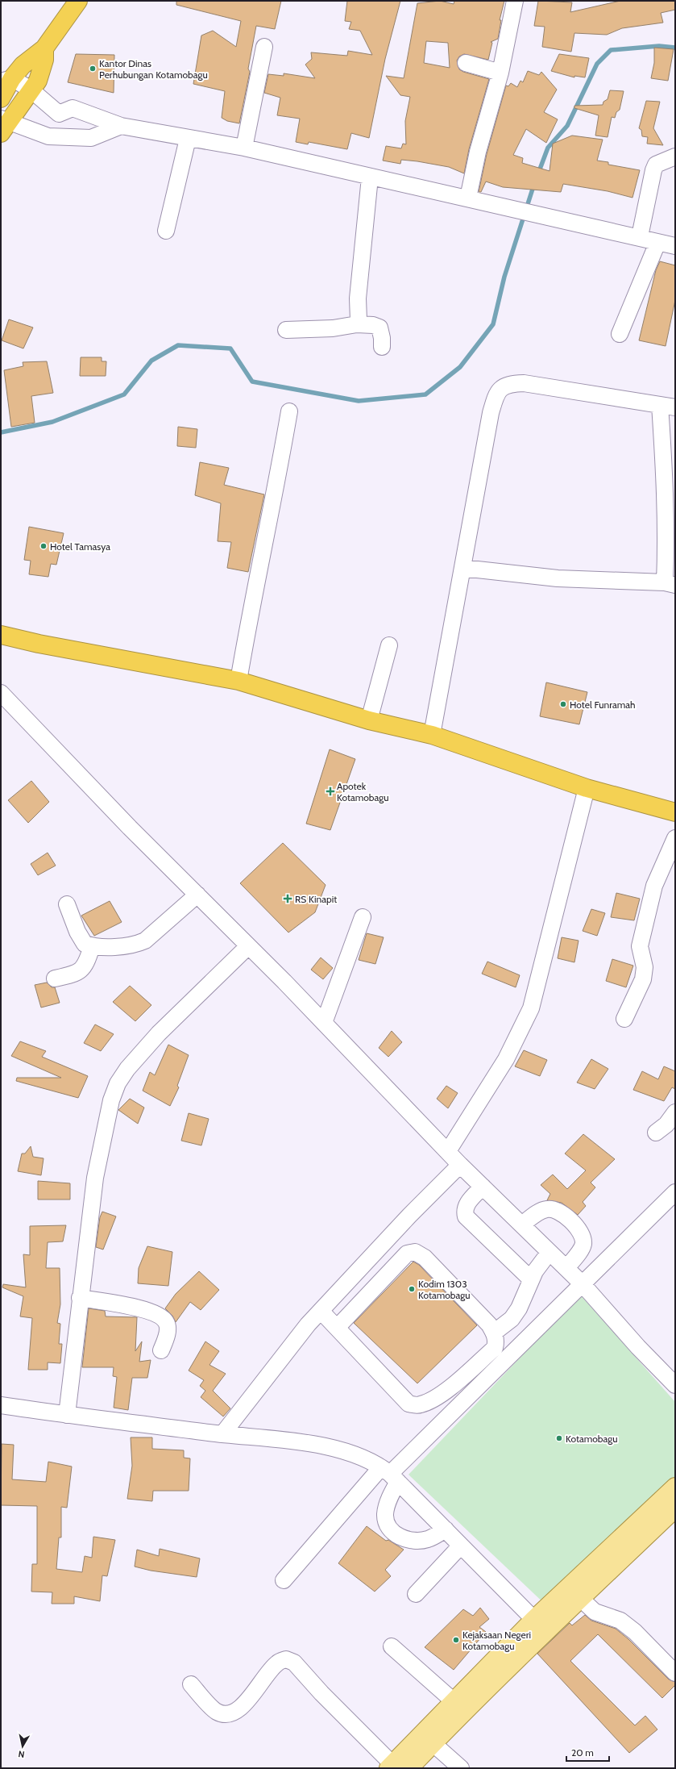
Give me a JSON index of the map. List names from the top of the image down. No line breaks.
{"places":{"other":["Kantor Dinas Perhubungan Kotamobagu","Hotel Tamasya","Hotel Funramah","Kodim 1303 Kotamobagu","Kotamobagu","Kejaksaan Negeri Kotamobagu"],"health":["Apotek Kotamobagu","RS Kinapit"]},"scale_bar":"20 m","north":"bottom"}
